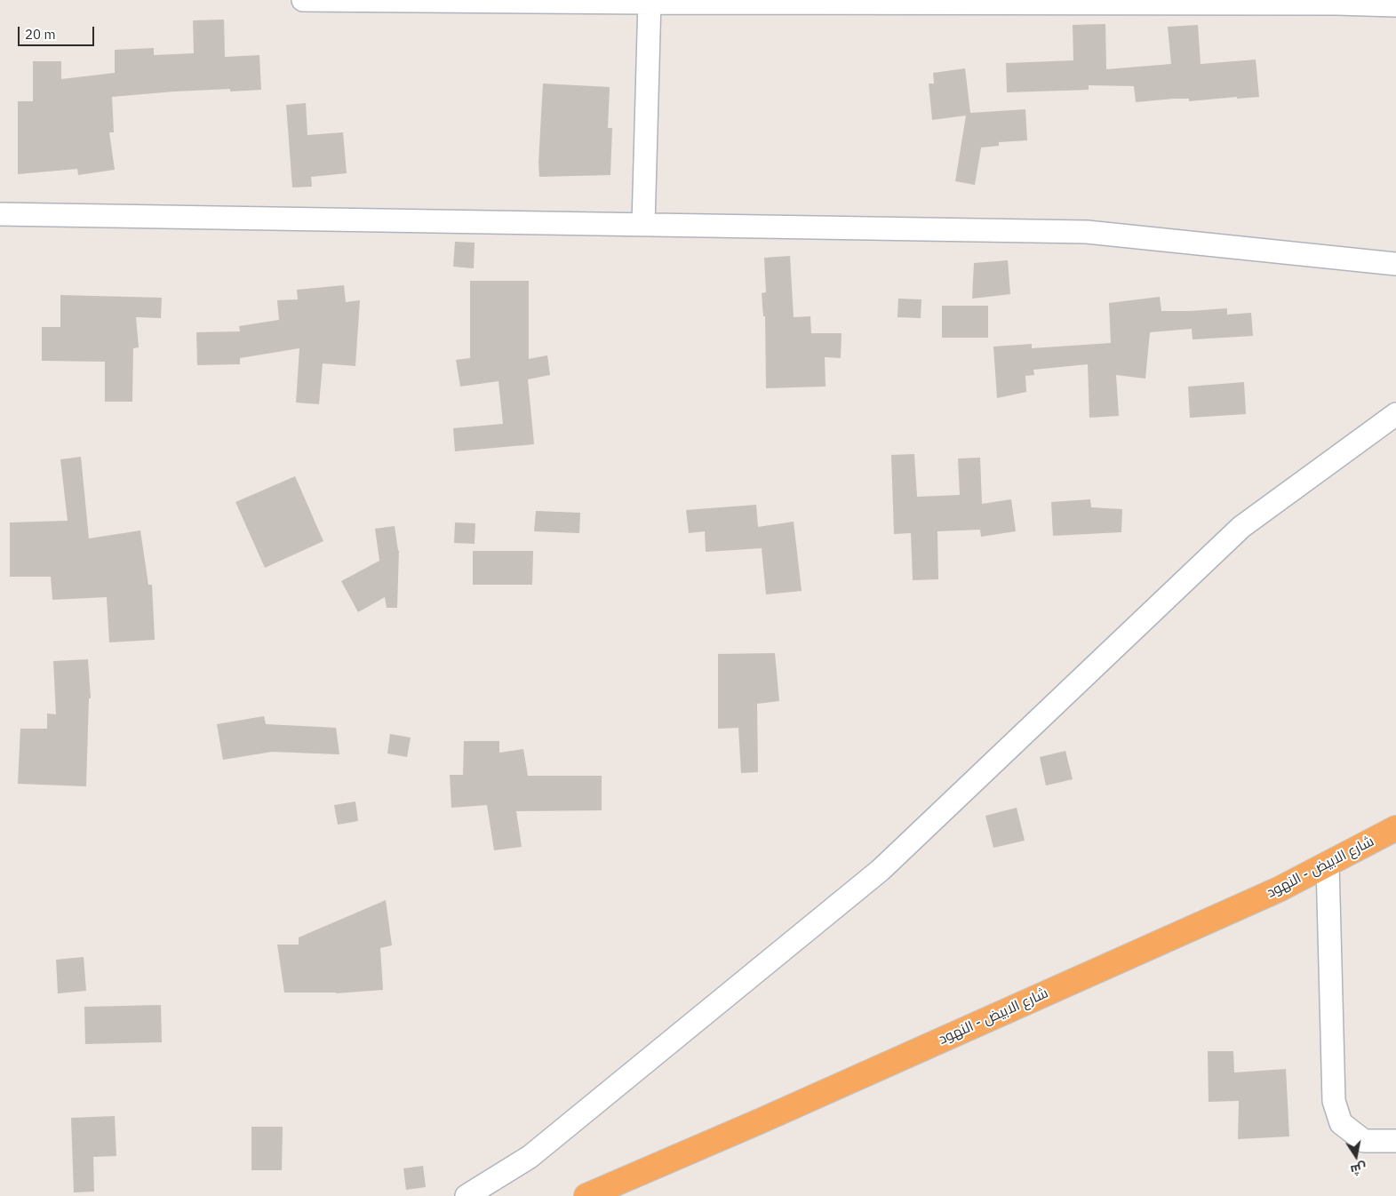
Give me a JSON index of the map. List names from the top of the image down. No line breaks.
{"streets":{"highway":["شارع الابيض - النهود"]},"scale_bar":"20 m","north":"bottom"}
